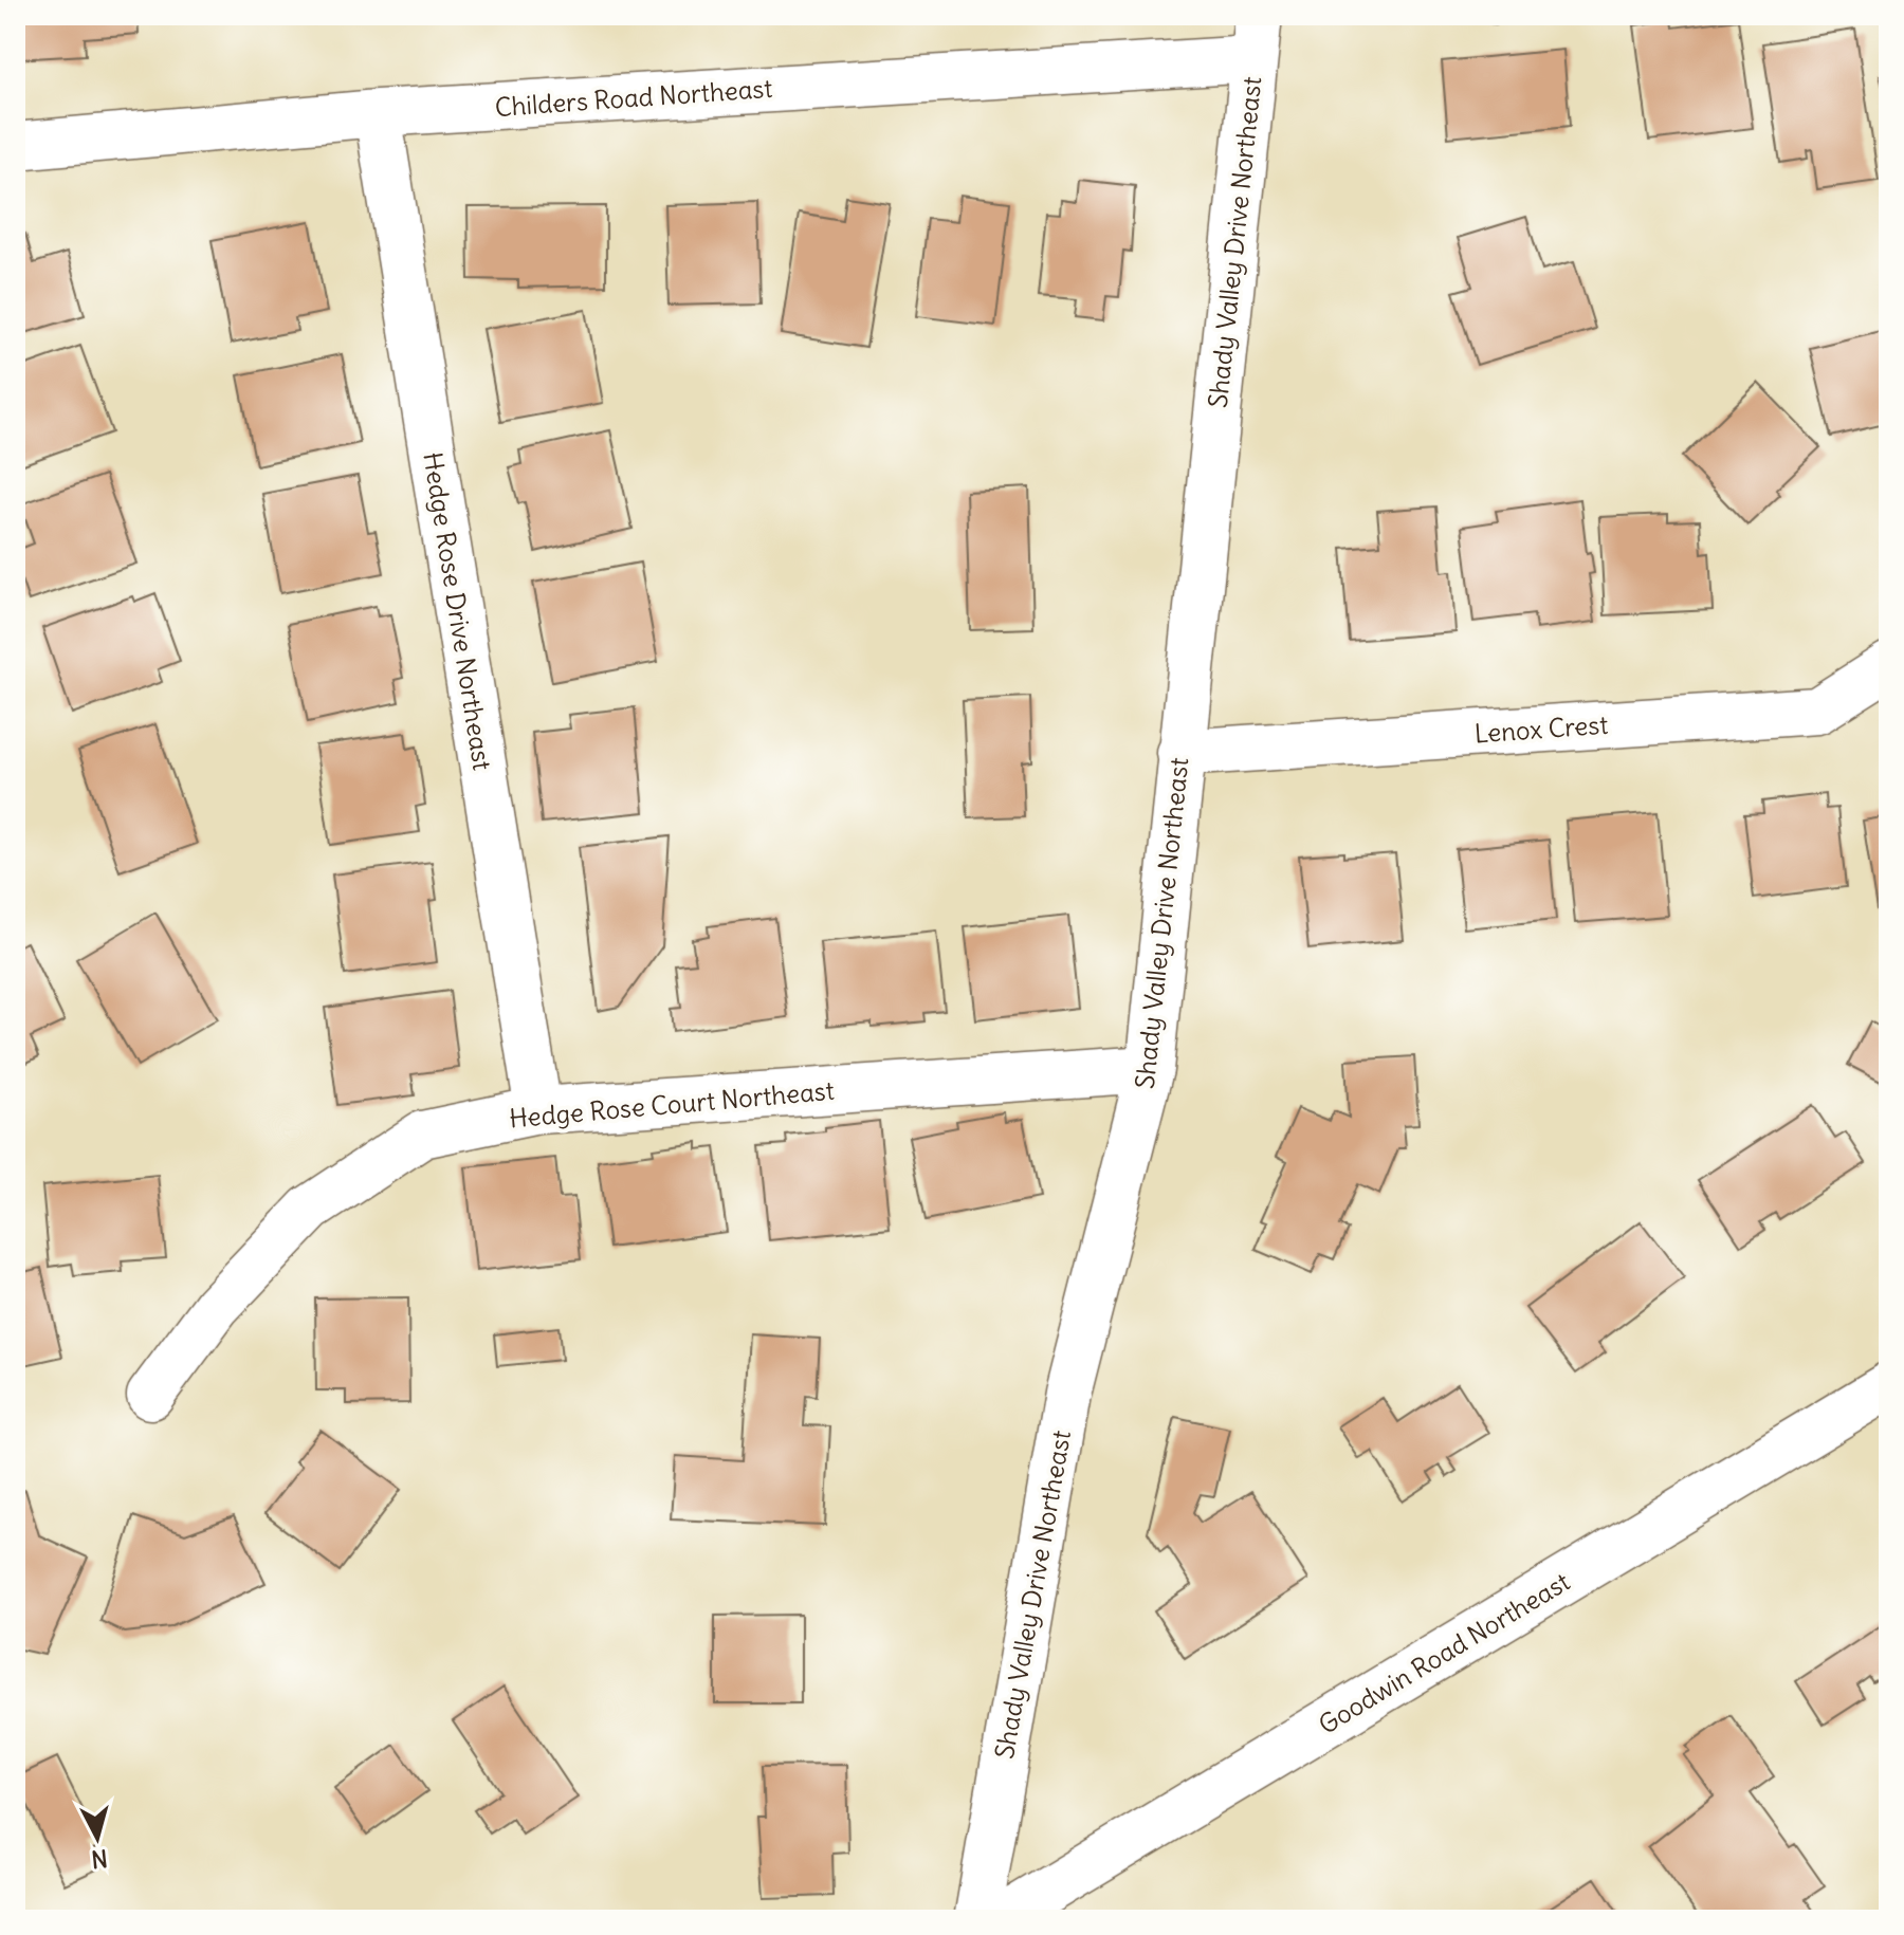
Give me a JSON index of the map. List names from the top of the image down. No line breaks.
{"streets":{"street":["Childers Road Northeast","Shady Valley Drive Northeast","Hedge Rose Drive Northeast","Lenox Crest","Hedge Rose Court Northeast","Goodwin Road Northeast"]},"crossings":[["Childers Road Northeast","Shady Valley Drive Northeast"],["Childers Road Northeast","Hedge Rose Drive Northeast"],["Shady Valley Drive Northeast","Lenox Crest"],["Shady Valley Drive Northeast","Hedge Rose Court Northeast"],["Hedge Rose Drive Northeast","Hedge Rose Court Northeast"]],"north":"bottom"}
